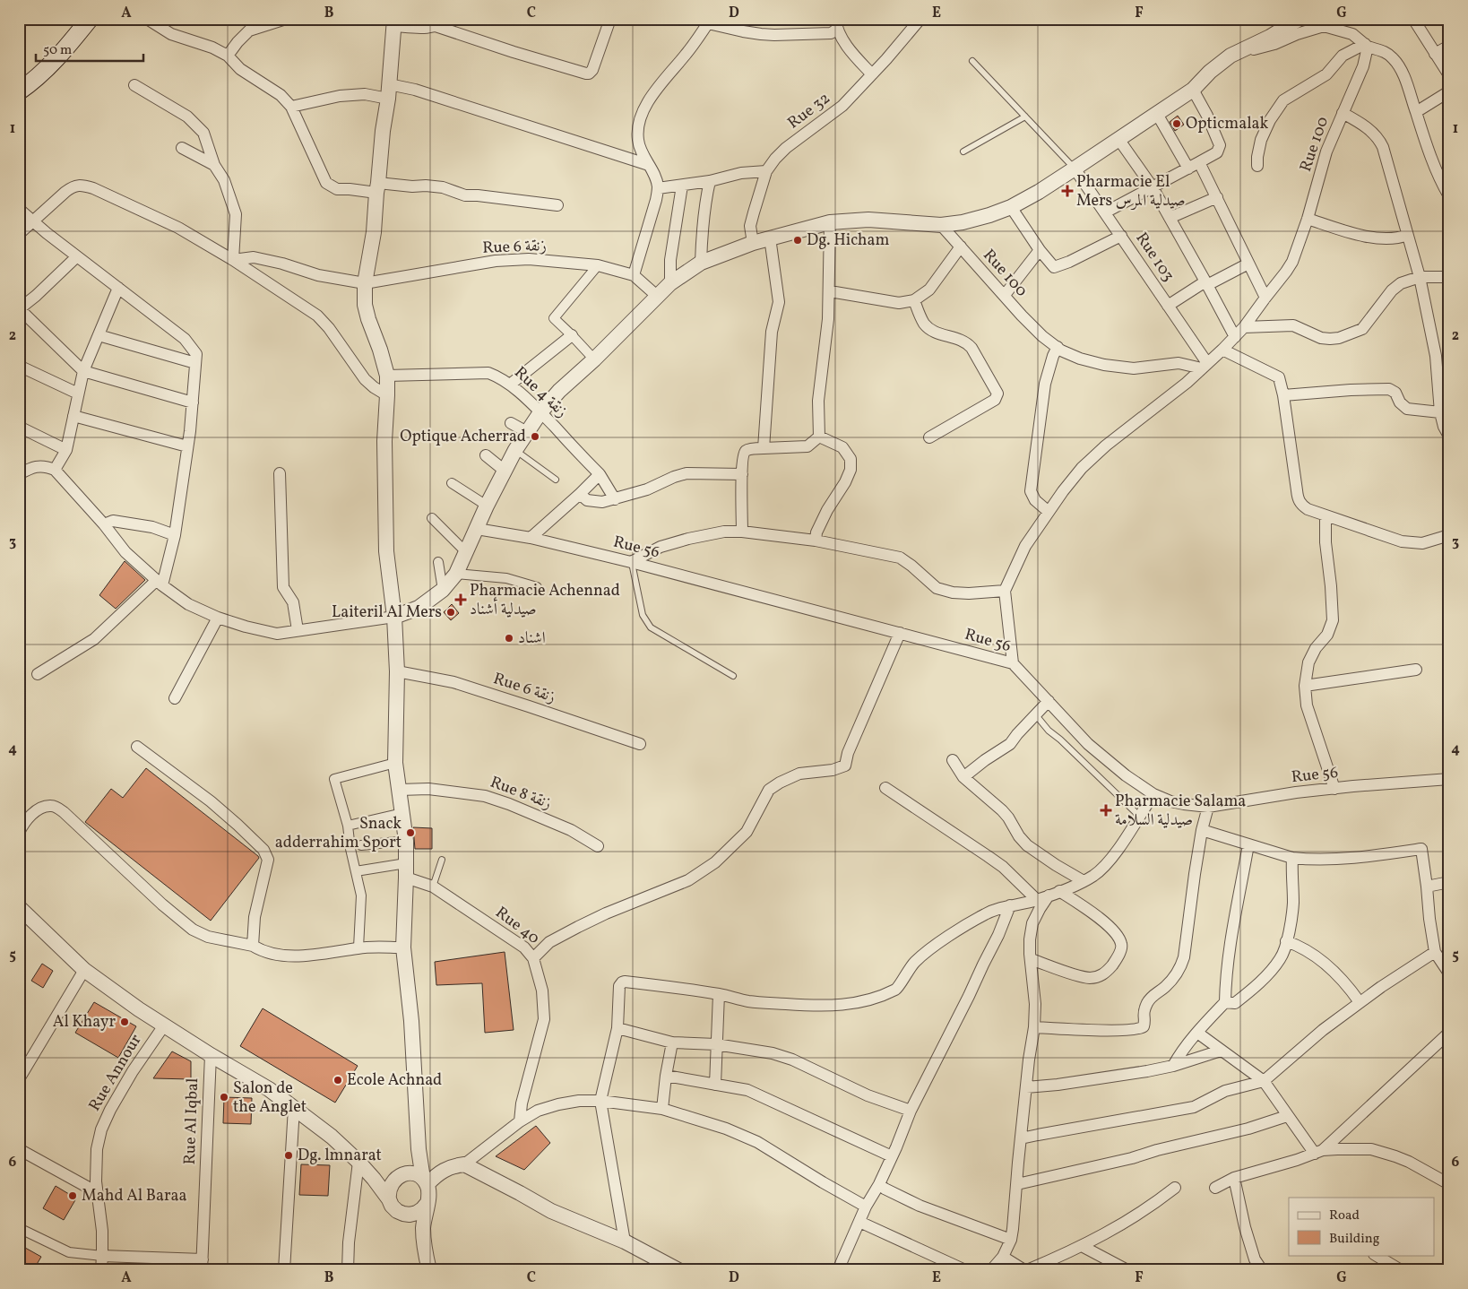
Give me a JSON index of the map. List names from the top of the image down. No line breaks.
{"streets":{"street":["Rue 32","Rue 100","Rue 6 زنقة","Rue 103","Rue 4 زنقة","Rue 56","Rue 8 زنقة","Rue 40","Rue Annour","Rue Al Iqbal"]},"crossings":[["Rue 100","Rue 103"]],"places":{"other":["Opticmalak","Dg. Hicham","Optique Acherrad","Laiteril Al Mers","اشناد","Snack adderrahim Sport","Al Khayr","Ecole Achnad","Salon de the Anglet","Dg. lmnarat","Mahd Al Baraa"],"health":["Pharmacie El Mers صيدلية المرس","Pharmacie Achennad صيدلية أشناد","Pharmacie Salama صيدلية السلامة"]},"legend":["Road","Building"],"scale_bar":"50 m","grid":{"columns":["A","B","C","D","E","F","G"],"rows":["1","2","3","4","5","6"]}}
